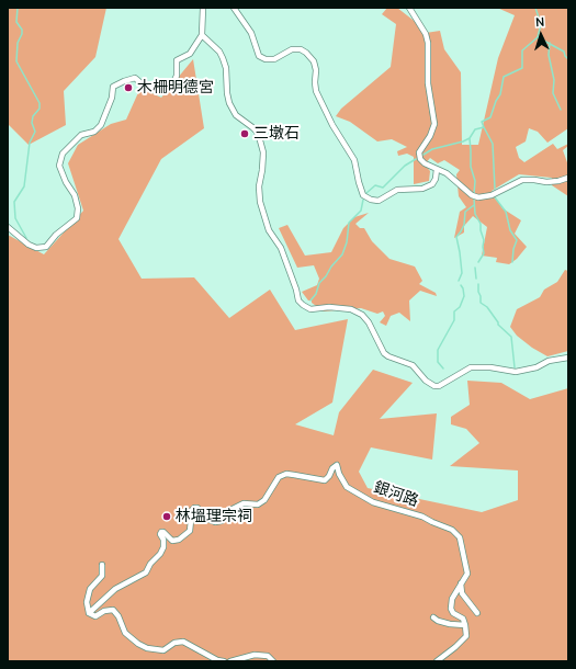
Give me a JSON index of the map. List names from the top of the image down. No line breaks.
{"streets":{"street":["銀河路"]},"places":["木柵明德宮","三墩石","林塭理宗祠"],"north":"top"}
